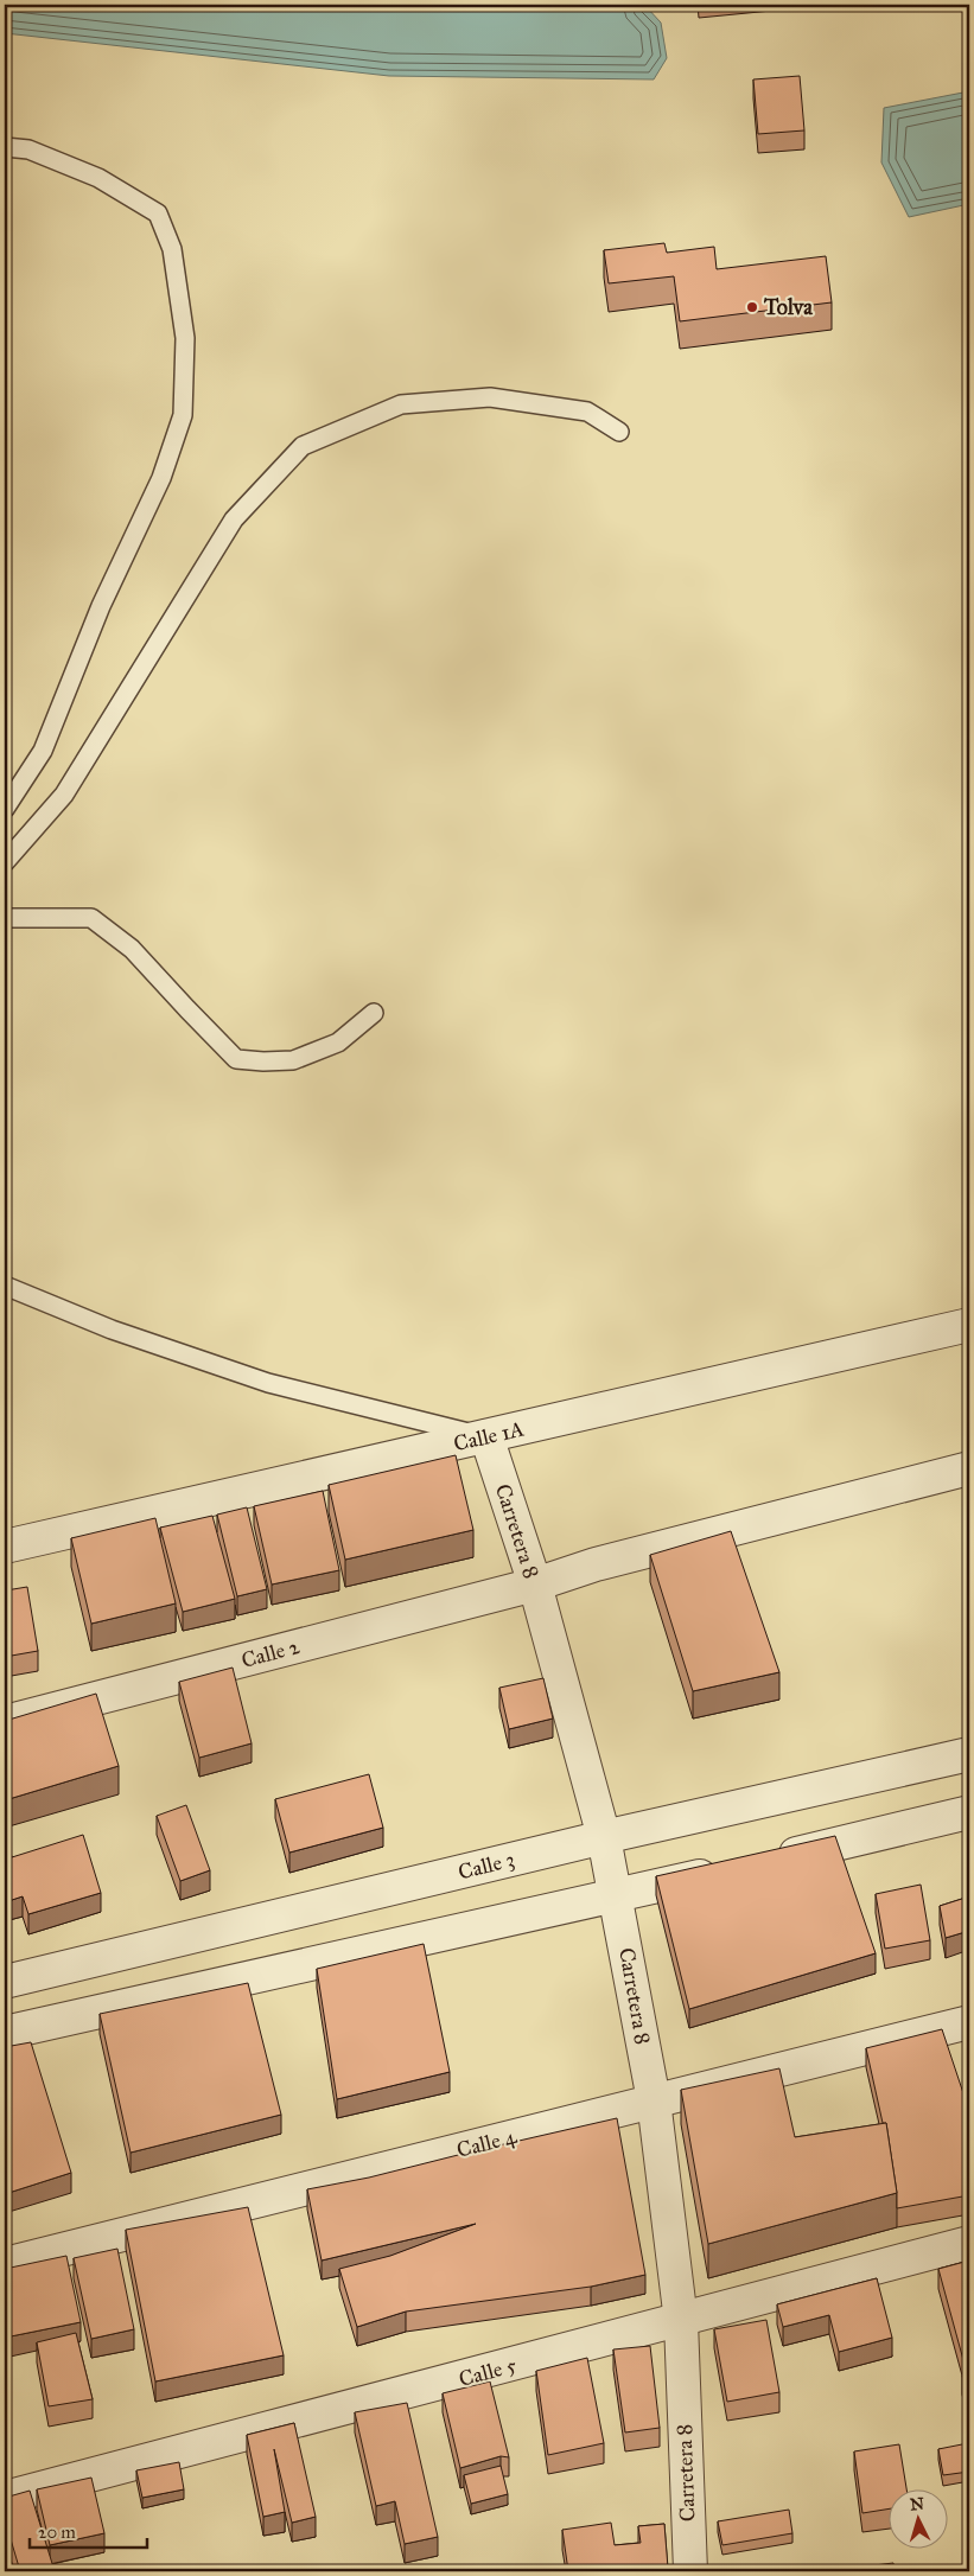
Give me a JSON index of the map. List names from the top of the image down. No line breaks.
{"streets":{"street":["Calle 1A","Carretera 8","Calle 2","Calle 3","Calle 4","Calle 5"]},"crossings":[["Calle 1A","Carretera 8"],["Carretera 8","Calle 2"],["Carretera 8","Calle 3"],["Carretera 8","Calle 4"],["Carretera 8","Calle 5"]],"places":["Tolva"],"scale_bar":"20 m","north":"top"}
